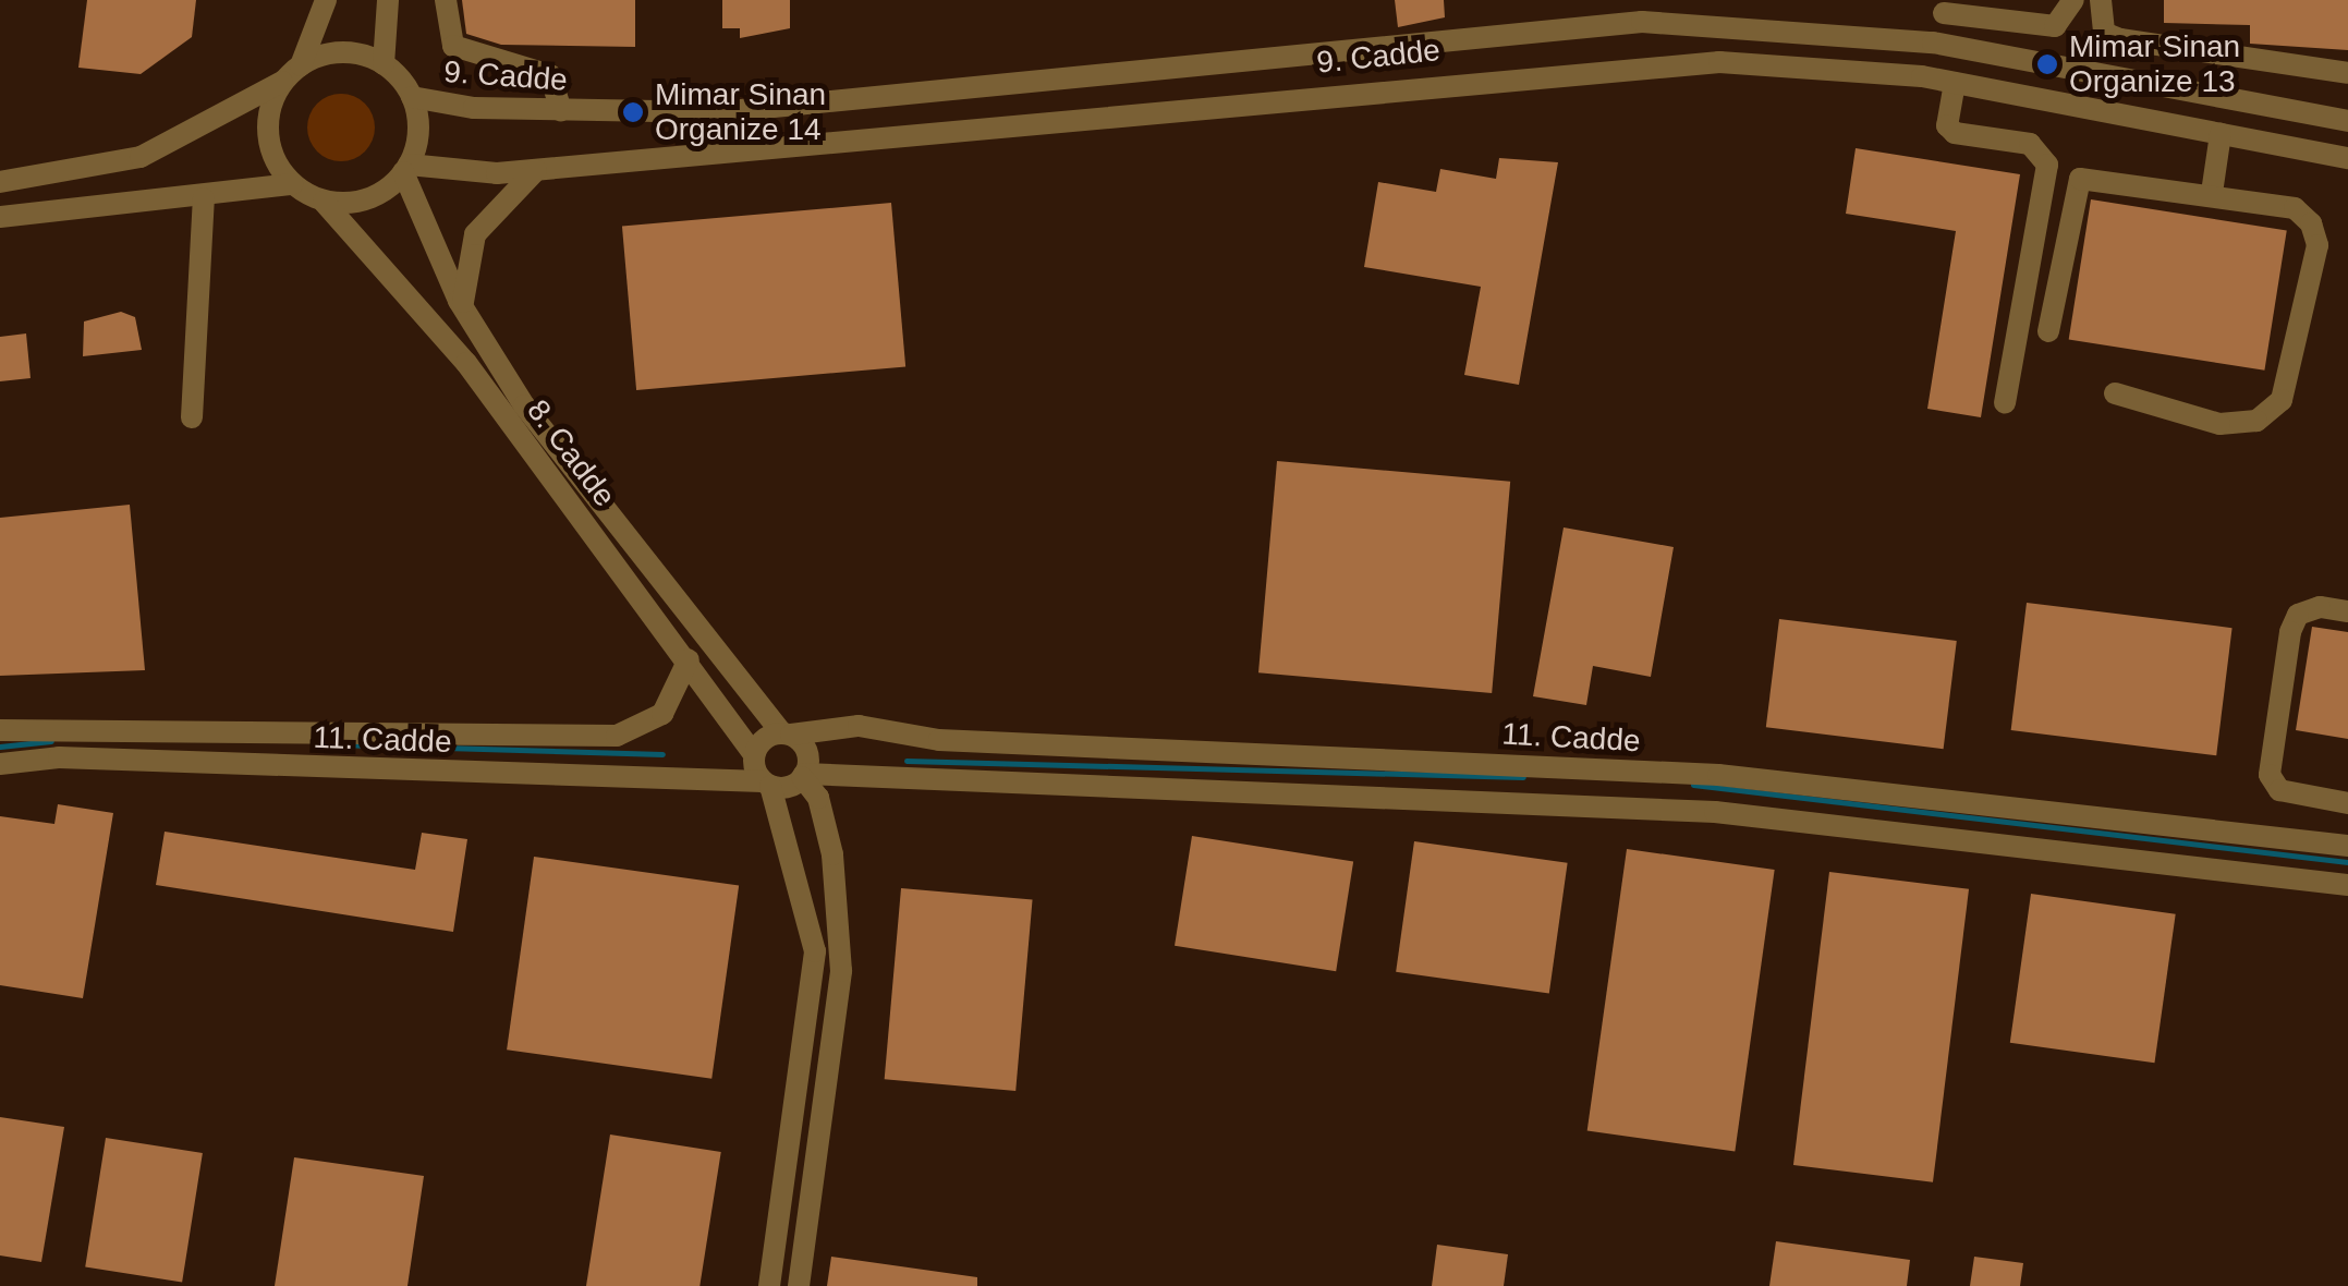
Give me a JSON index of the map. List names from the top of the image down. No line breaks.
{"streets":{"lane":["9. Cadde","8. Cadde","11. Cadde"]},"crossings":[["9. Cadde","8. Cadde"],["8. Cadde","11. Cadde"]],"places":["Mimar Sinan Organize 13","Mimar Sinan Organize 14"]}
